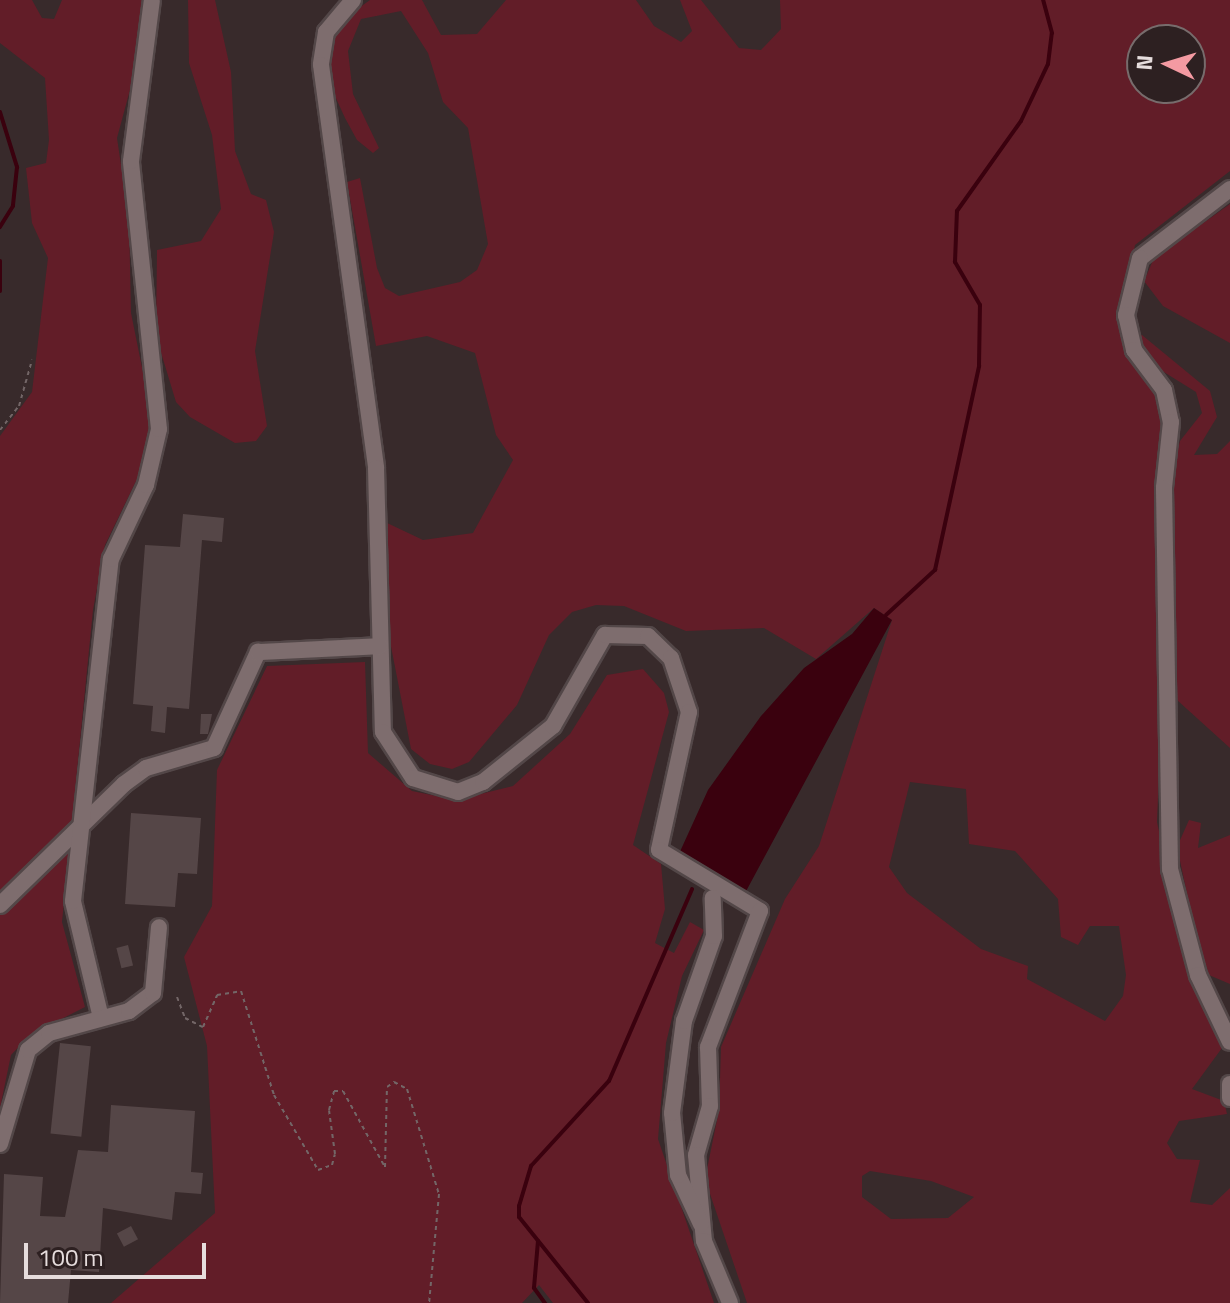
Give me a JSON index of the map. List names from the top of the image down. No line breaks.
{"scale_bar":"100 m","north":"left"}
